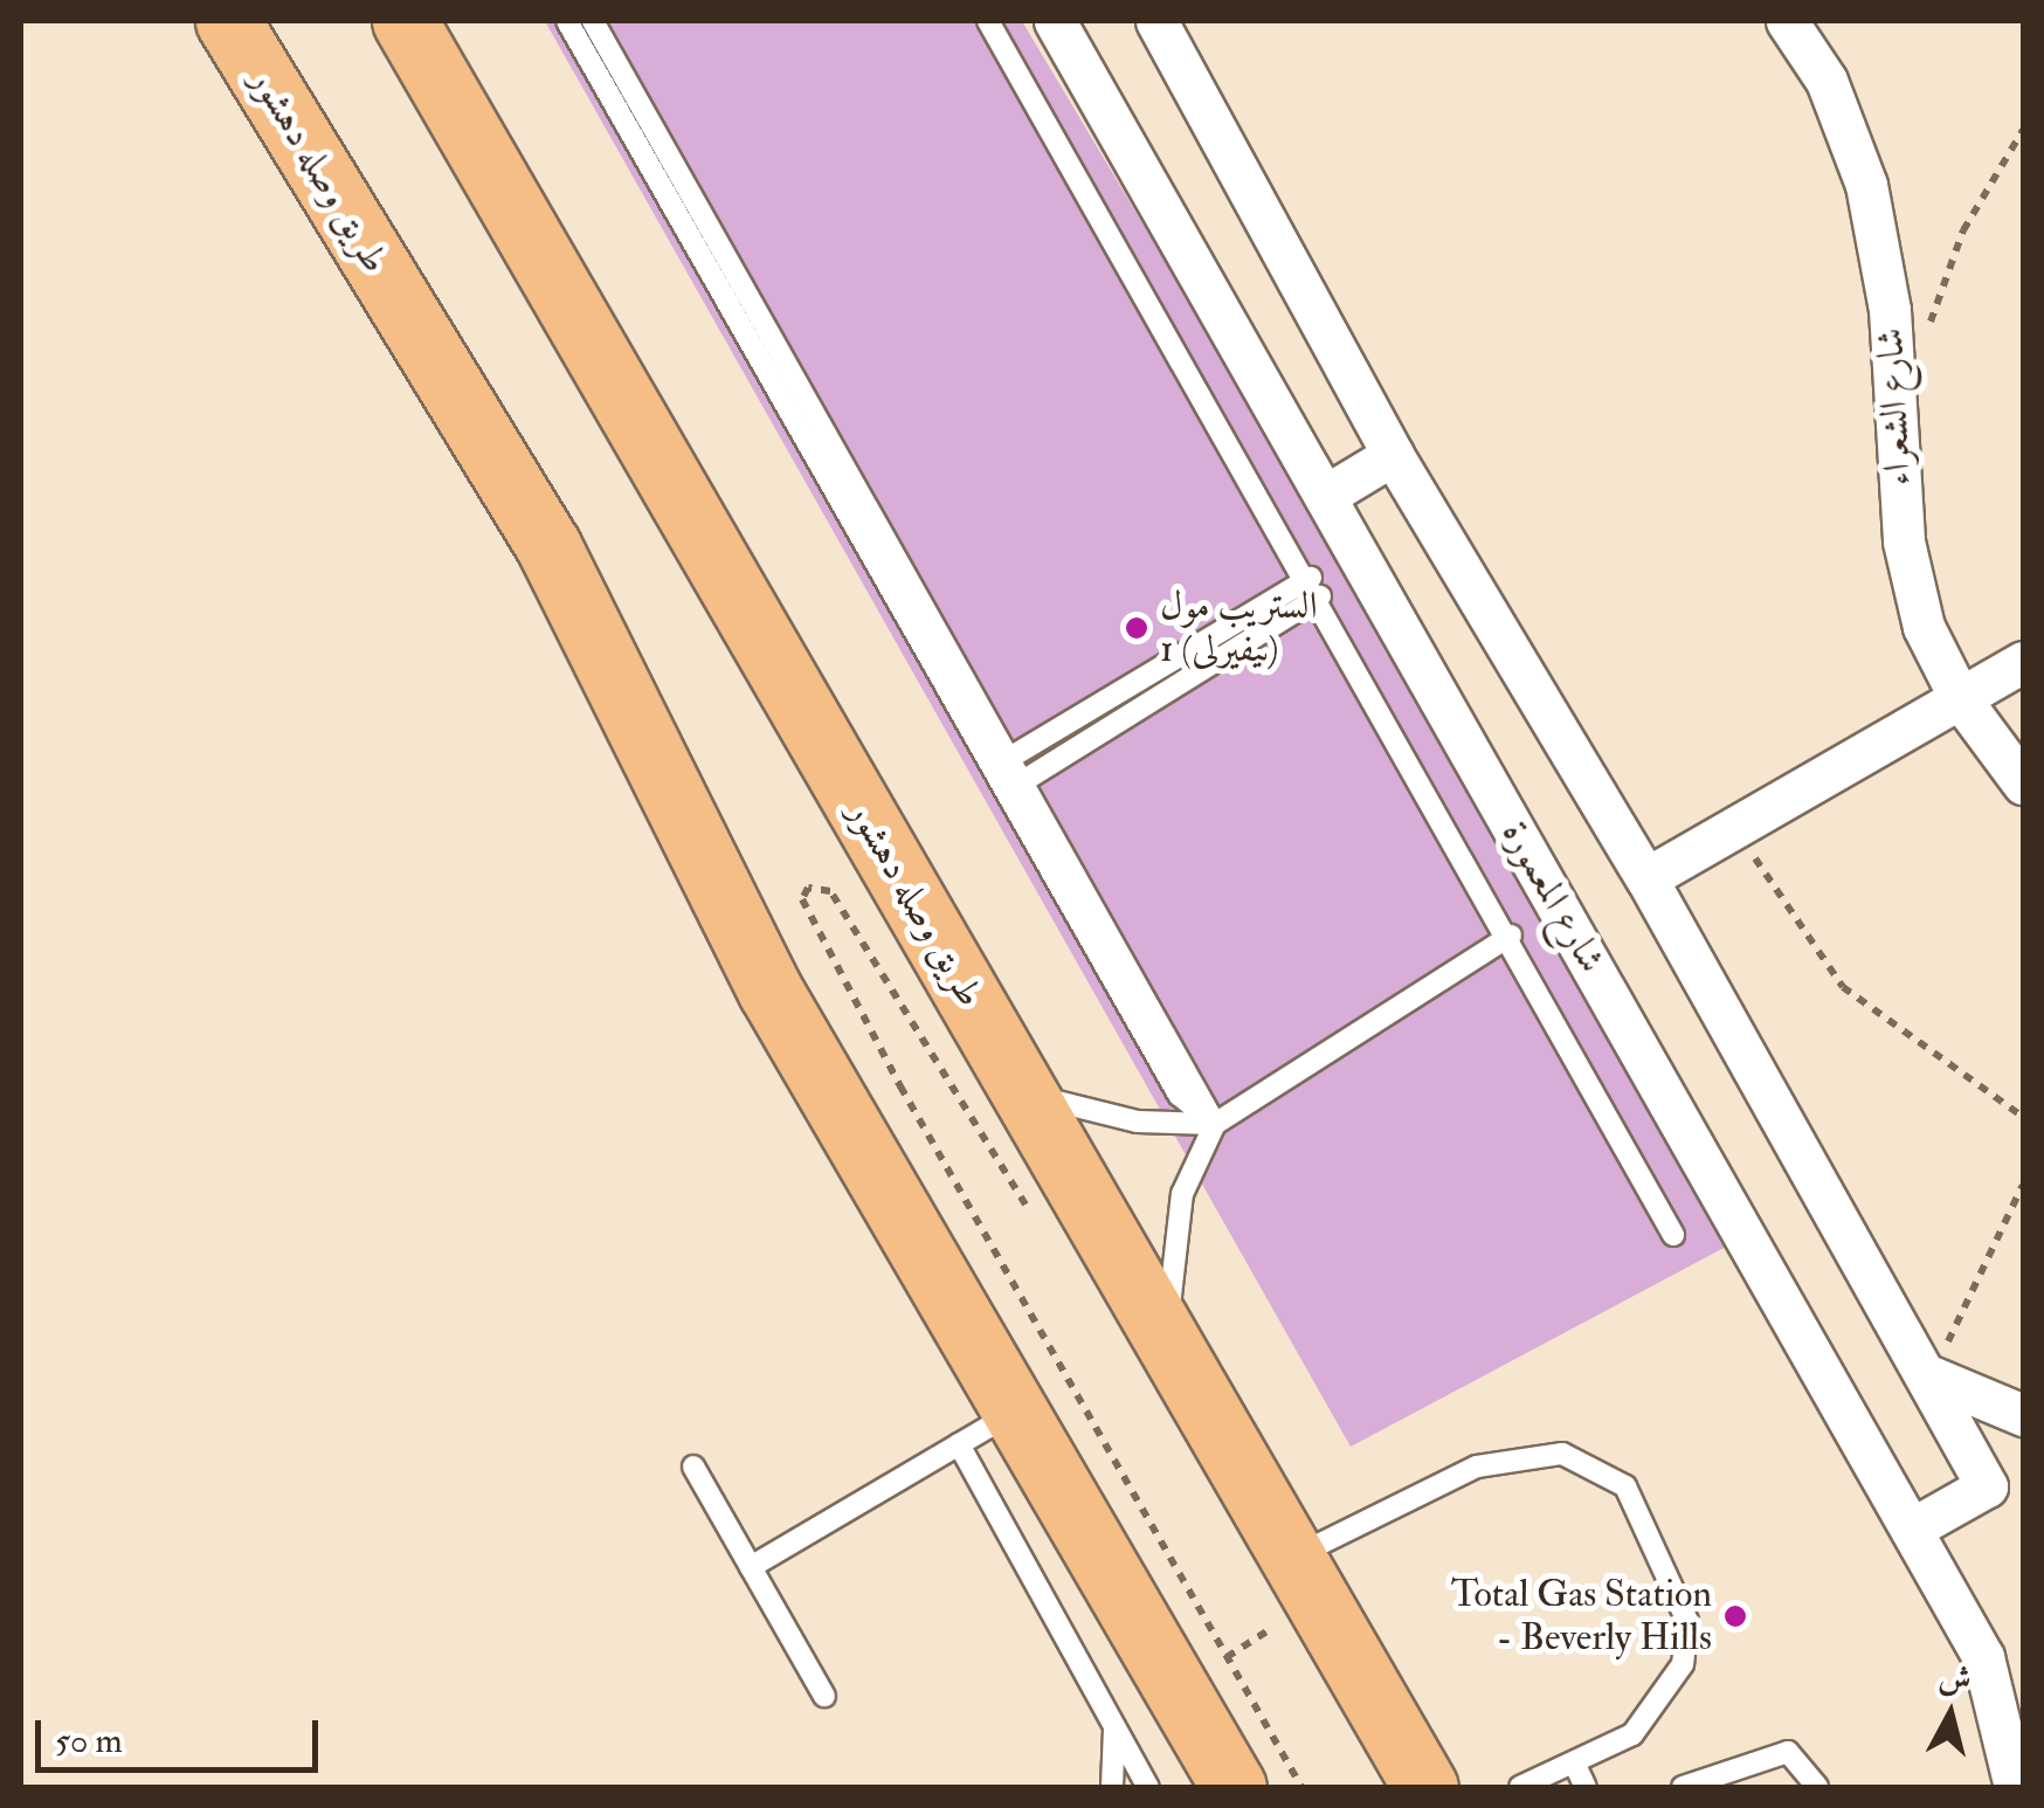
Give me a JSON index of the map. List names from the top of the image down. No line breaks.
{"streets":{"main road":["طريق وصله دهشور"],"street":["شارع الشعراء","شارع المعمورة"]},"places":["الستريب مول 1 (بيفيرلى)","Total Gas Station - Beverly Hills"],"scale_bar":"50 m","north":"top"}
